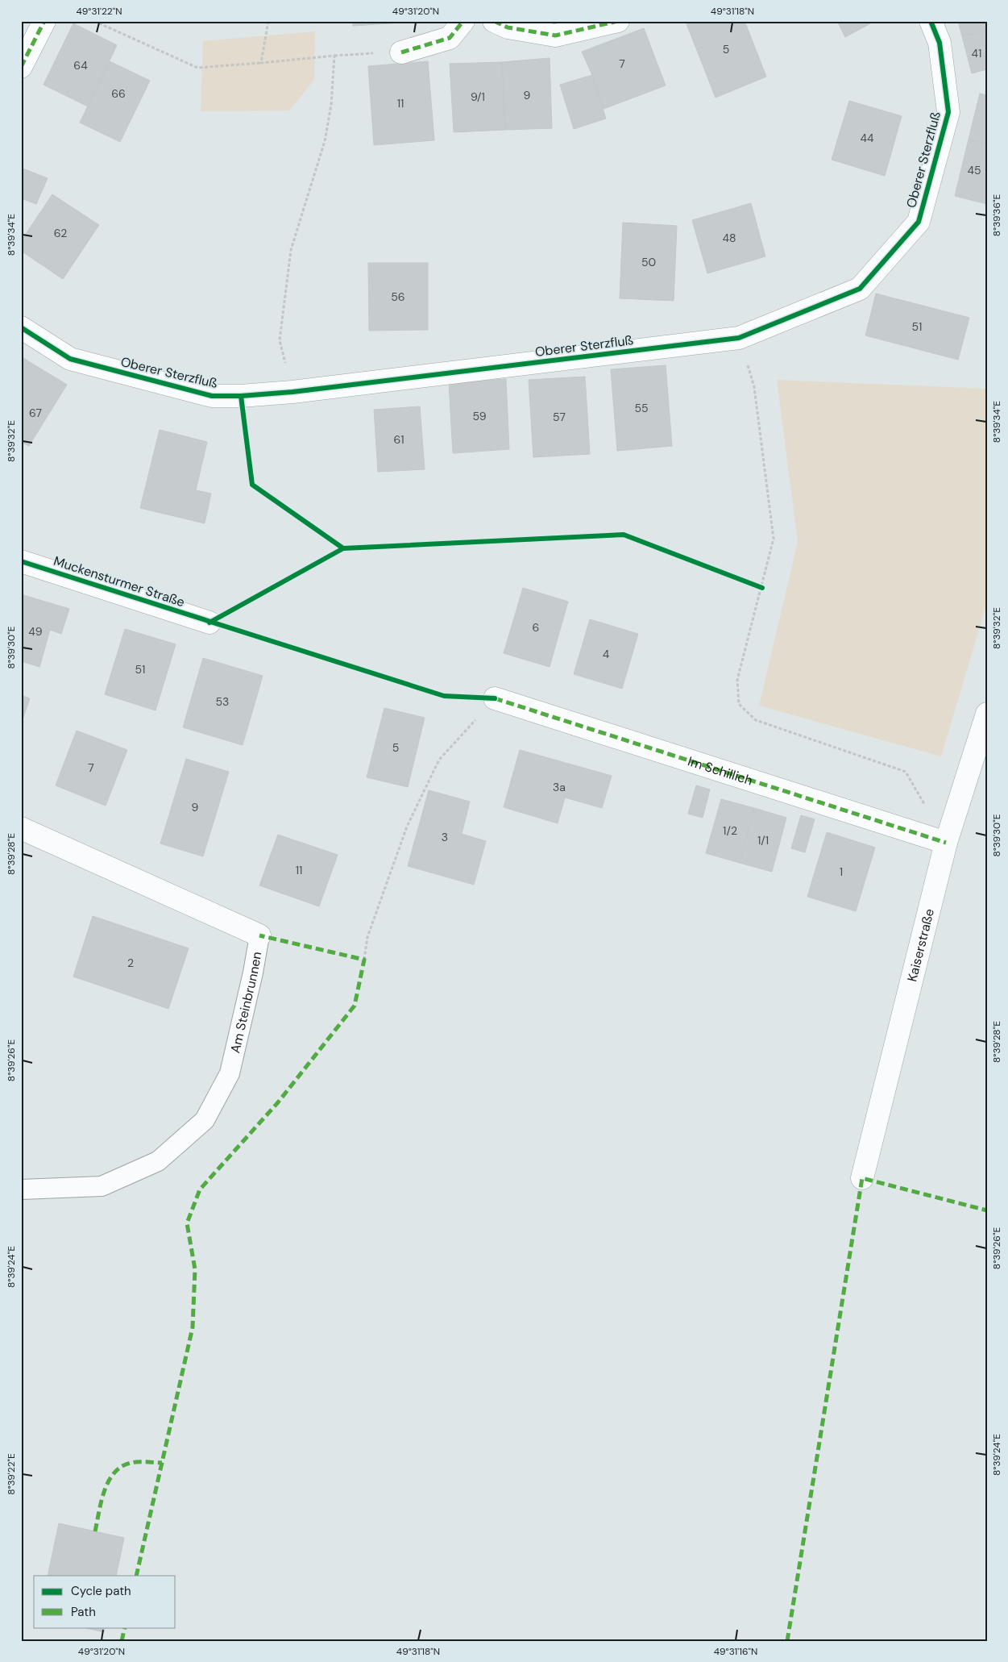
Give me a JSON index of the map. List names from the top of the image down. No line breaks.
{"streets":{"street":["Oberer Sterzfluß","Muckensturmer Straße","Im Schillich","Kaiserstraße","Am Steinbrunnen"]},"crossings":[["Im Schillich","Kaiserstraße"]],"house_numbers":["5","41","7","64","66","9","9/1","11","44","45","62","48","50","56","51","55","67","59","57","61","6","49","4","51","53","5","7","3a","9","1/2","3","1/1","11","1","2"],"legend":["Cycle path","Path"],"coordinates":["49°31'22\"N","49°31'20\"N","49°31'18\"N","8°39'36\"E","8°39'34\"E","8°39'32\"E","8°39'30\"E","8°39'28\"E","8°39'26\"E","8°39'24\"E","8°39'22\"E","49°31'16\"N"]}
